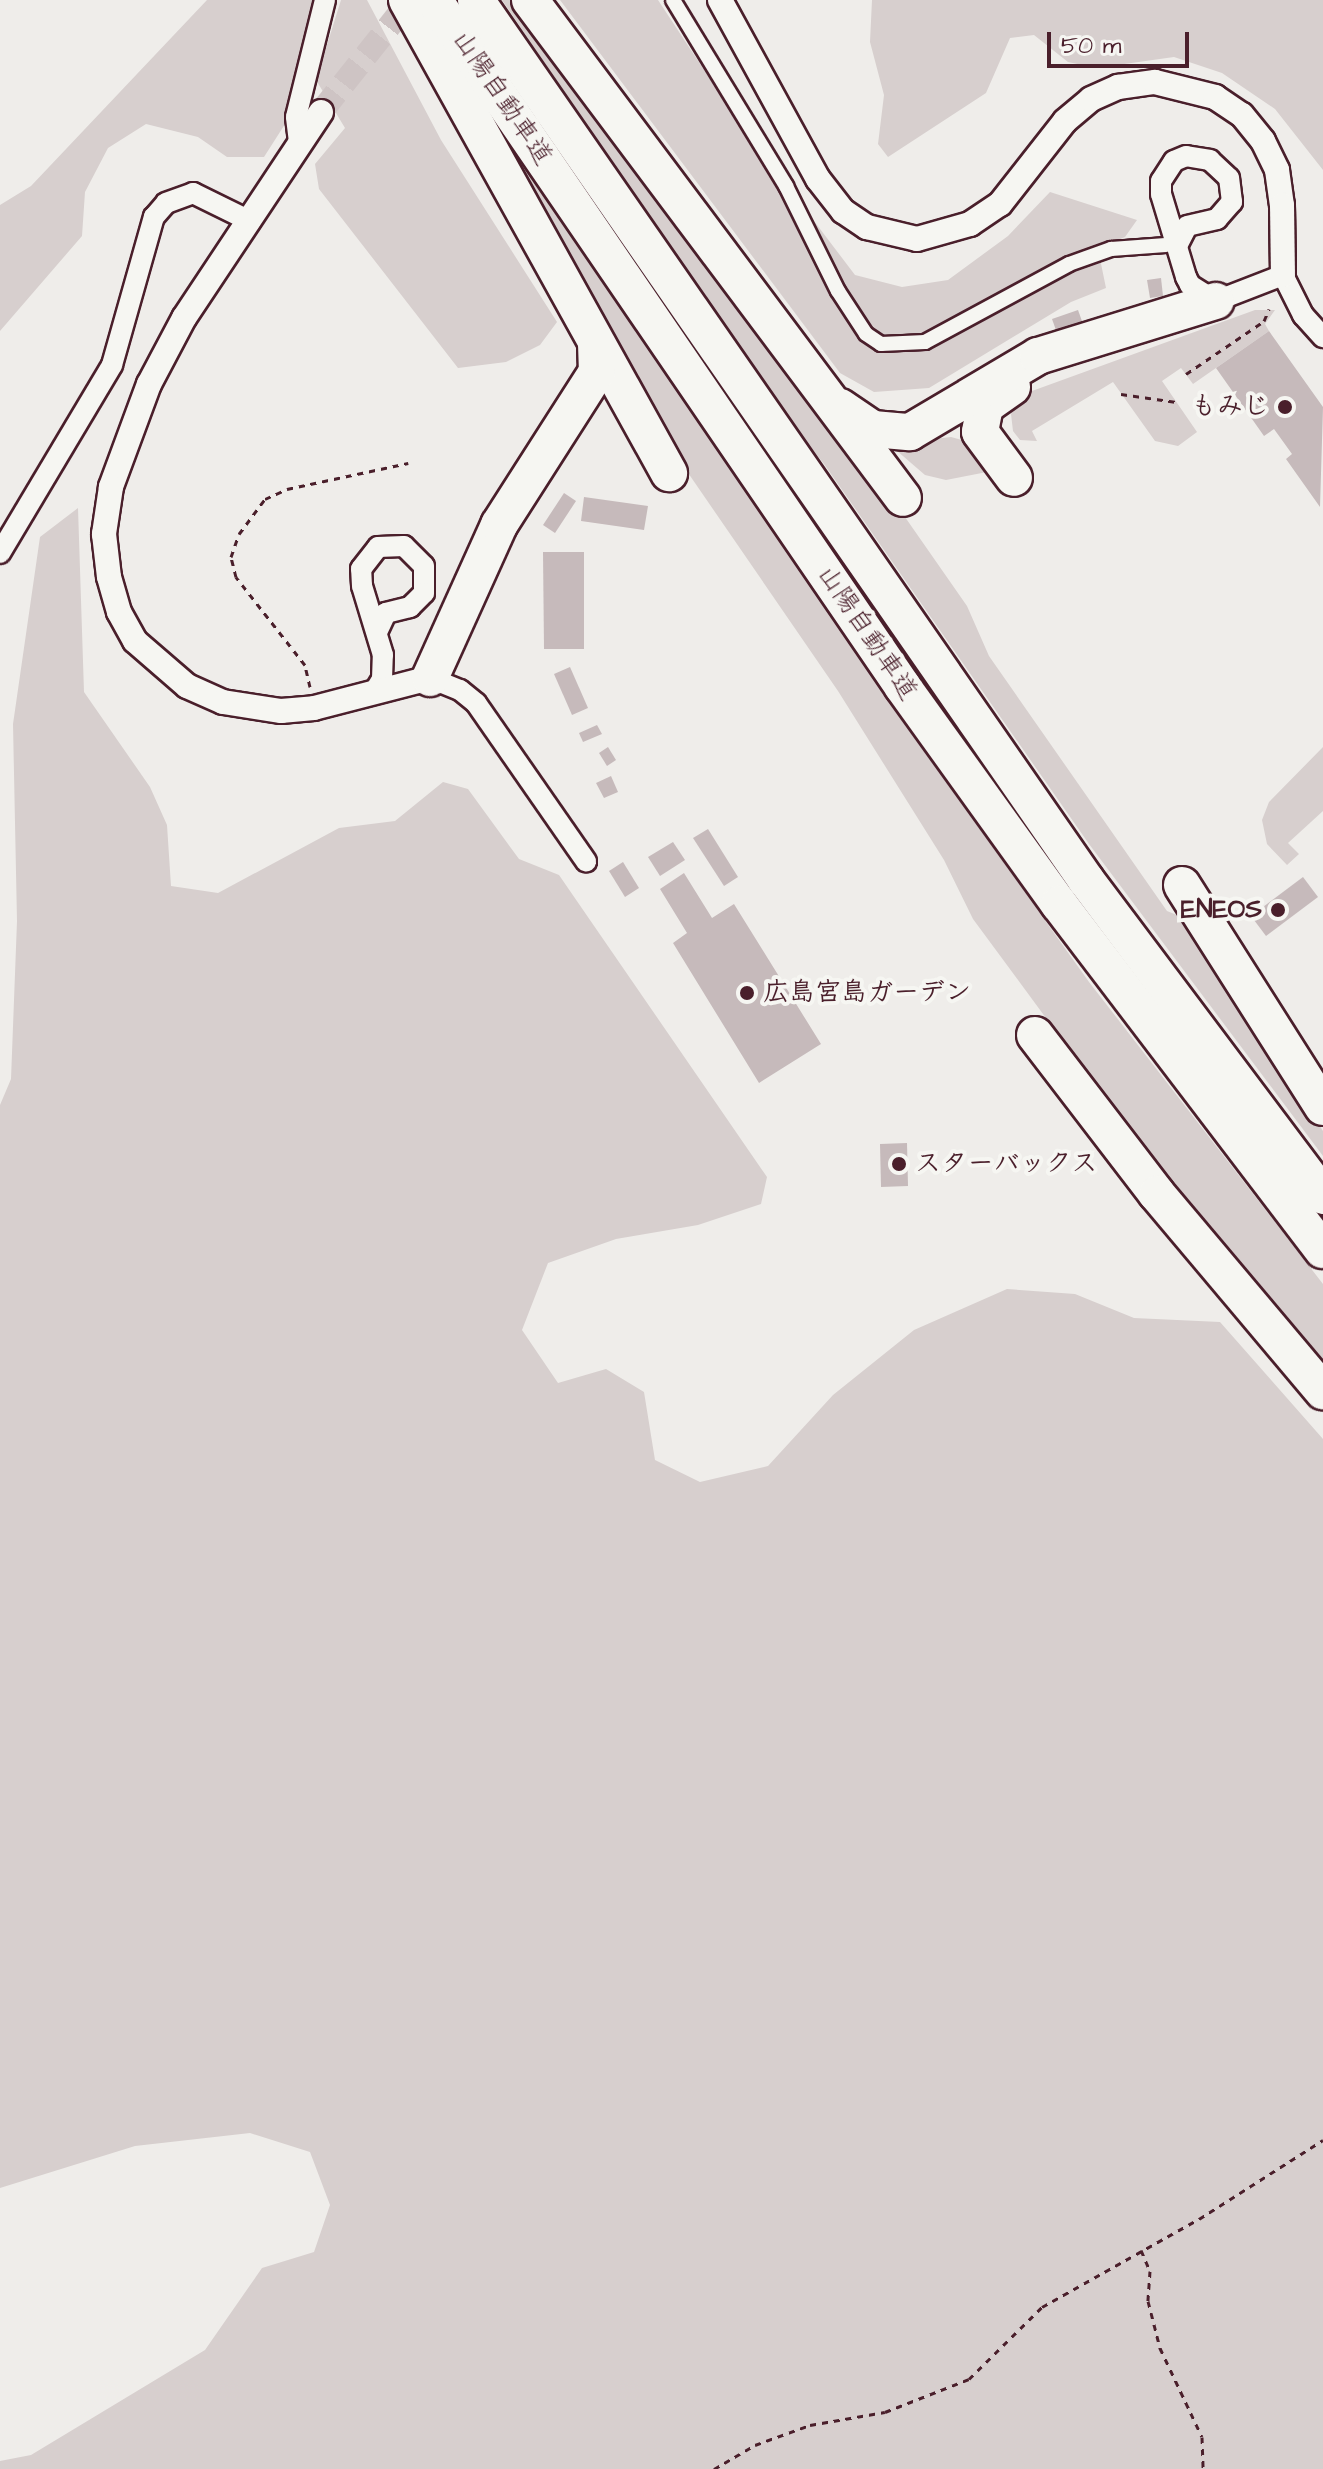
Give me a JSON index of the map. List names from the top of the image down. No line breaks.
{"streets":{"highway":["山陽自動車道"]},"places":["もみじ","ENEOS","広島宮島ガーデン","スターバックス"],"scale_bar":"50 m"}
